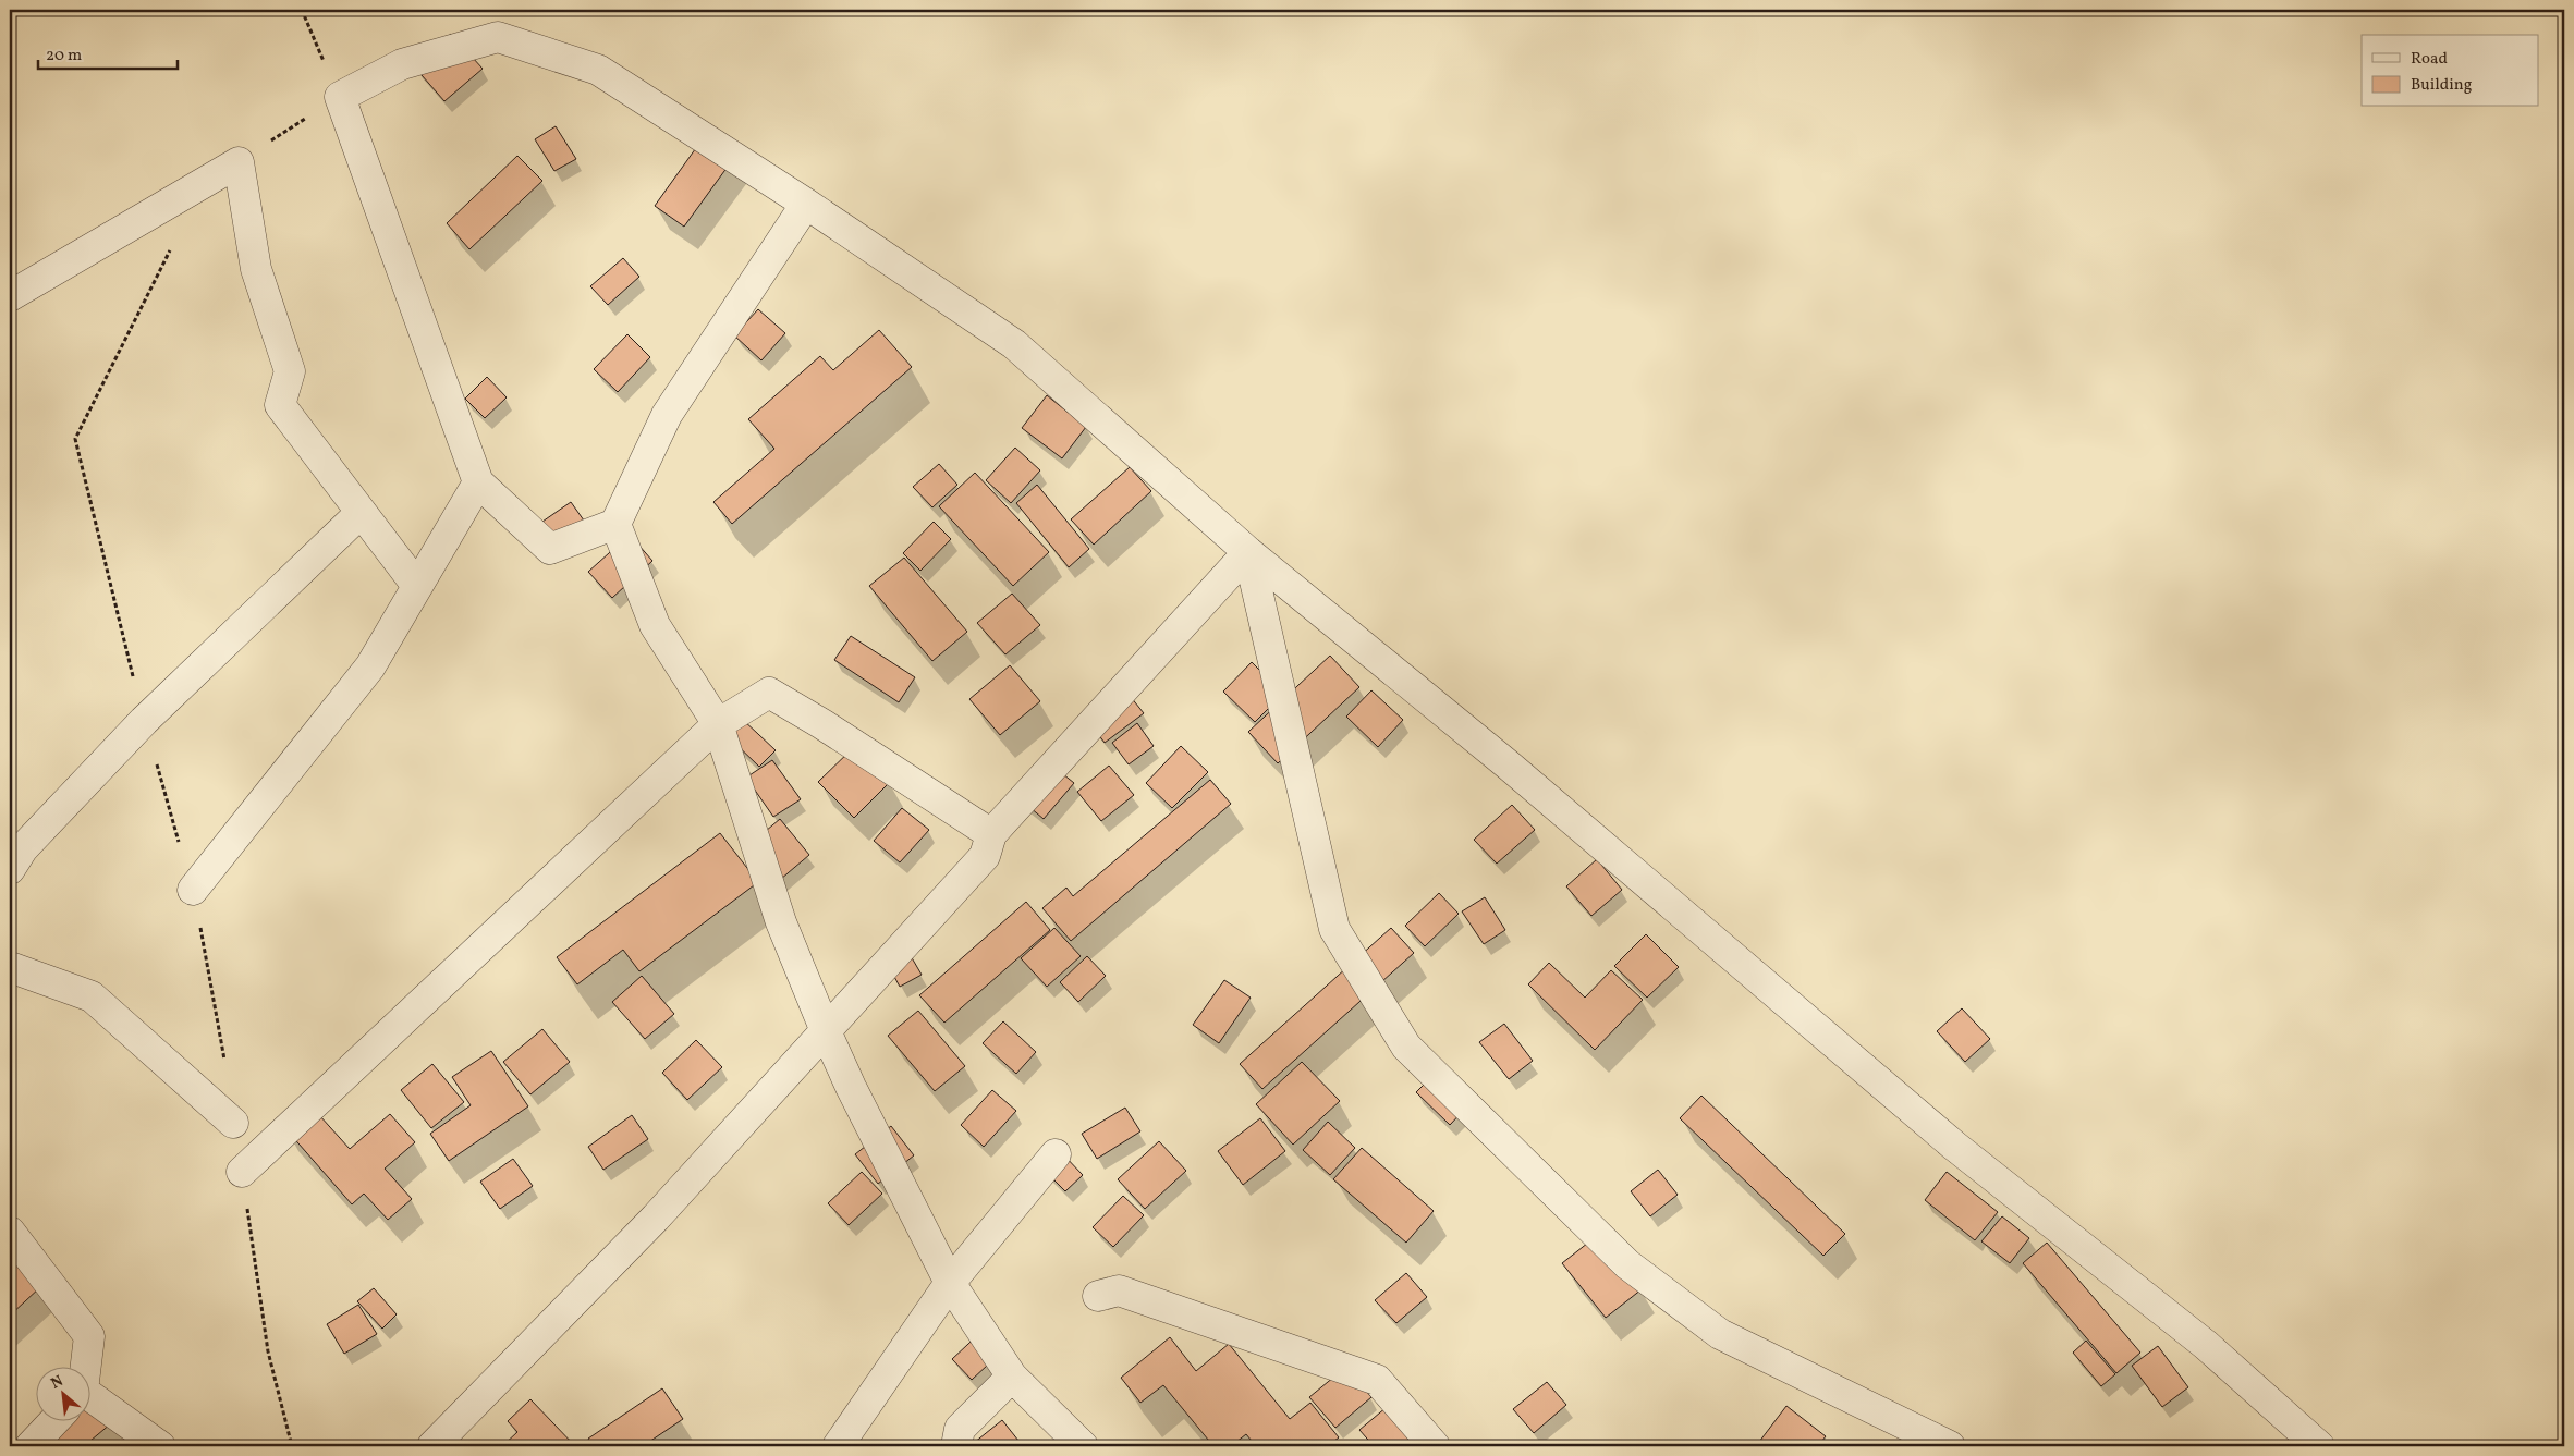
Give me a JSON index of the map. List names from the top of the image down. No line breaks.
{"legend":["Road","Building"],"scale_bar":"20 m","north":"top left"}
